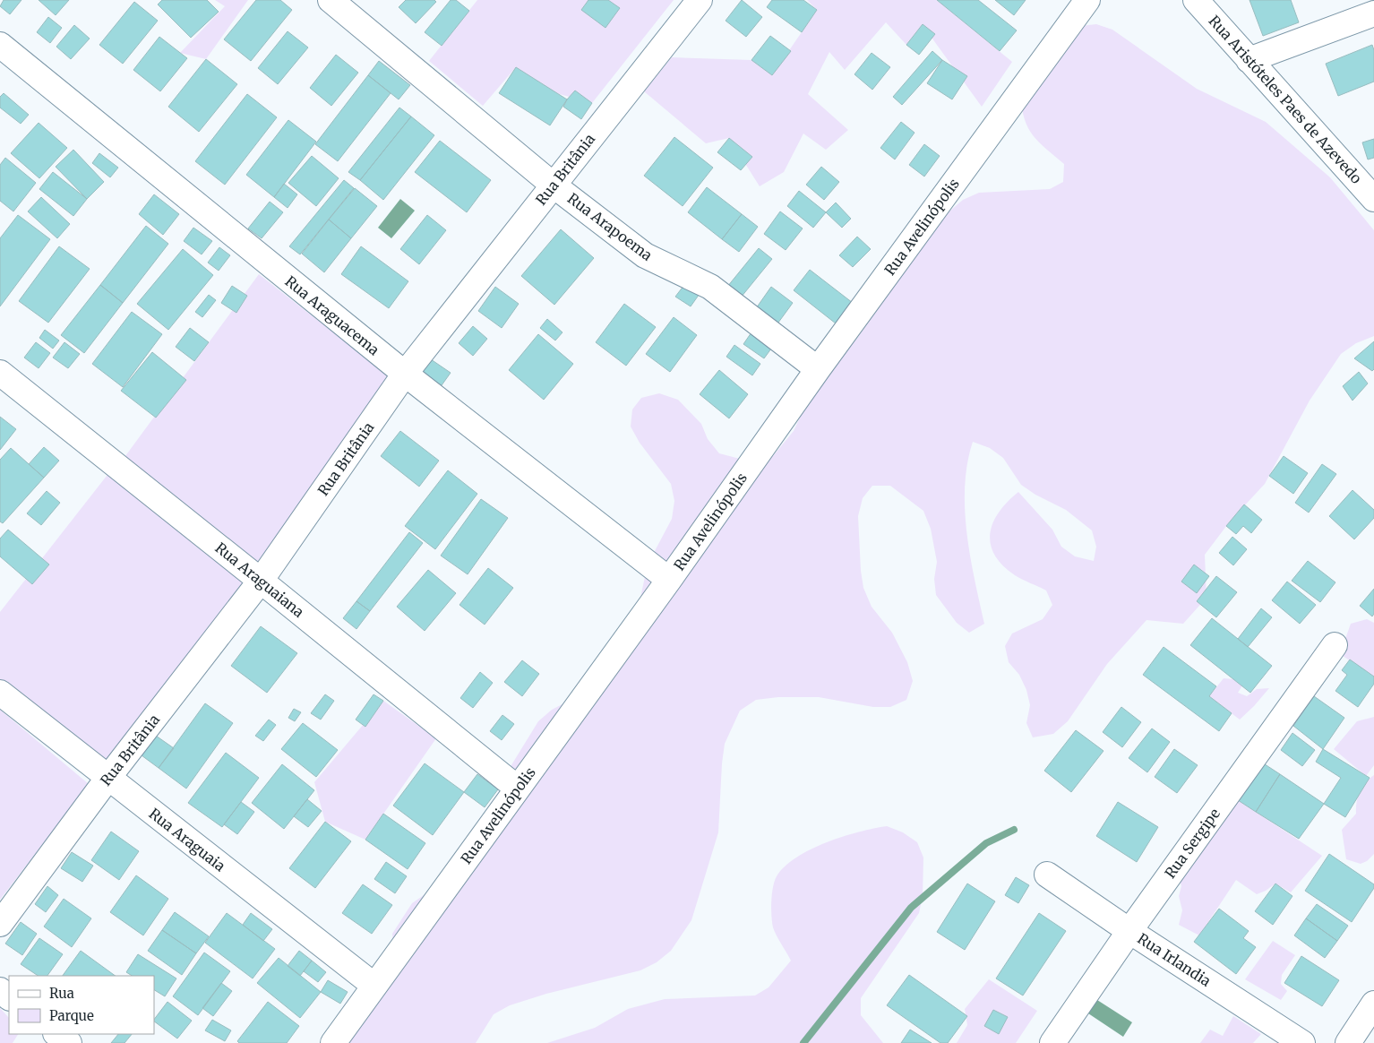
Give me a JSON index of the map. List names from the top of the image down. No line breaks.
{"streets":{"street":["Rua Aristóteles Paes de Azevedo","Rua Britânia","Rua Arapoema","Rua Avelinópolis","Rua Araguacema","Rua Araguaiana","Rua Araguaia","Rua Sergipe","Rua Irlandia"]},"crossings":[["Rua Britânia","Rua Arapoema"],["Rua Britânia","Rua Araguacema"],["Rua Britânia","Rua Araguaiana"],["Rua Britânia","Rua Araguaia"],["Rua Arapoema","Rua Avelinópolis"],["Rua Avelinópolis","Rua Araguacema"],["Rua Avelinópolis","Rua Araguaiana"],["Rua Avelinópolis","Rua Araguaia"],["Rua Sergipe","Rua Irlandia"]],"legend":["Rua","Parque"]}
